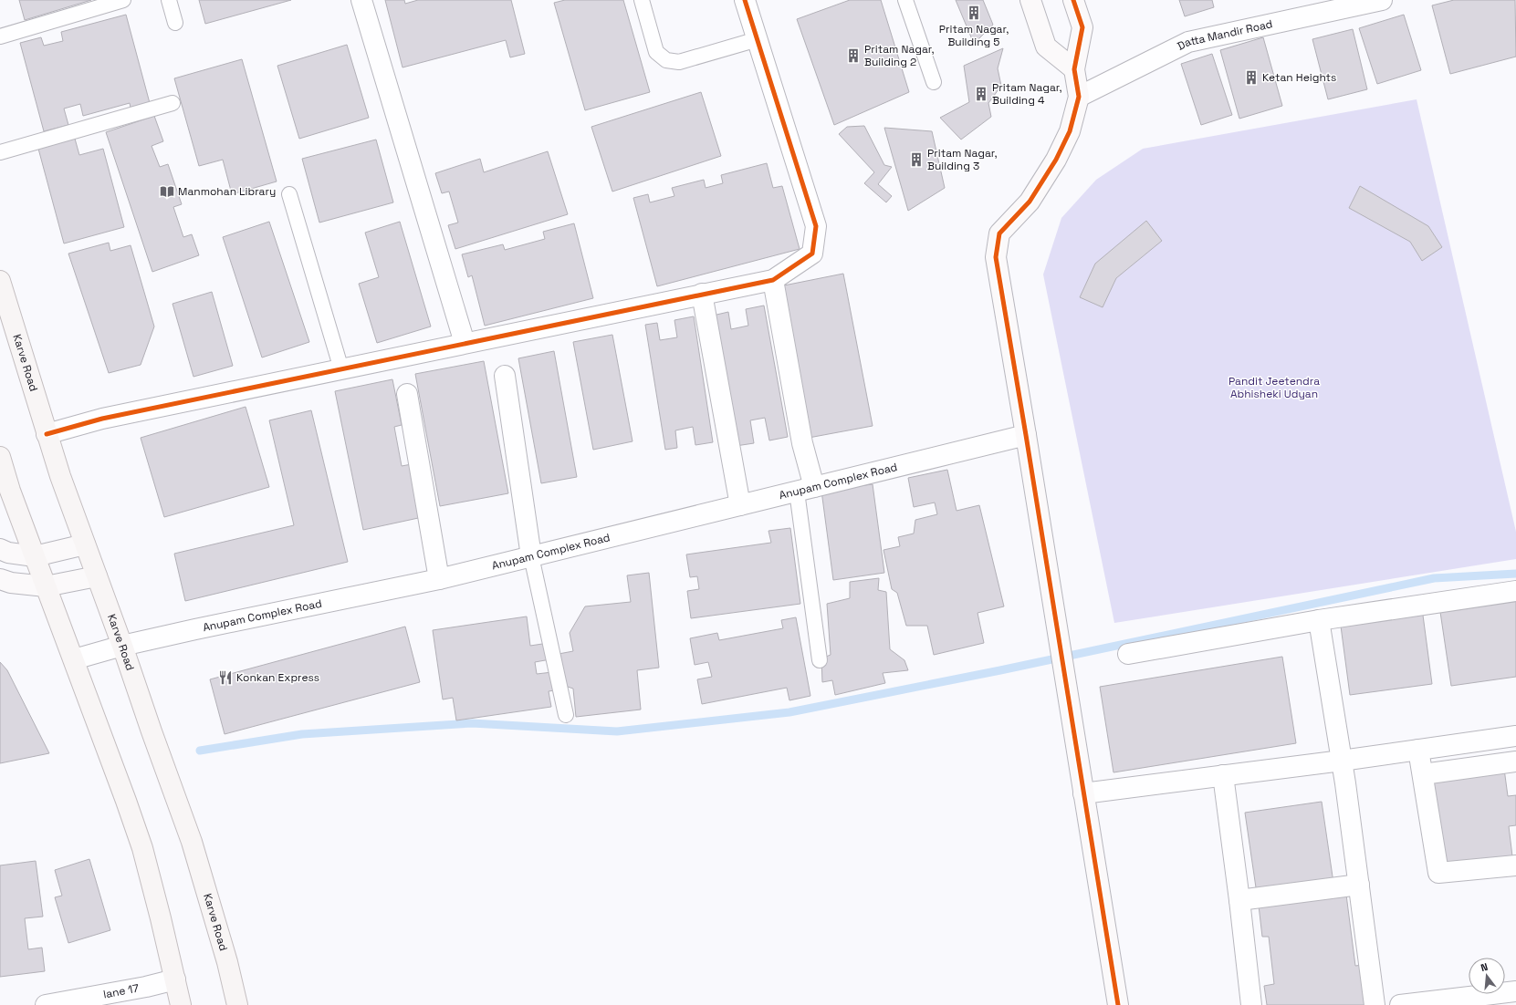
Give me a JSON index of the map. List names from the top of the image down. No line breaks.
{"streets":{"main road":["Karve Road"],"street":["Datta Mandir Road","Anupam Complex Road","lane 17"]},"crossings":[["Karve Road","Anupam Complex Road"]],"parks":["Pandit Jeetendra Abhisheki Udyan"],"places":{"building":["Pritam Nagar, Building 5","Pritam Nagar, Building 2","Ketan Heights","Pritam Nagar, Building 4","Pritam Nagar, Building 3"],"library":["Manmohan Library"],"restaurant":["Konkan Express"]},"north":"top"}
